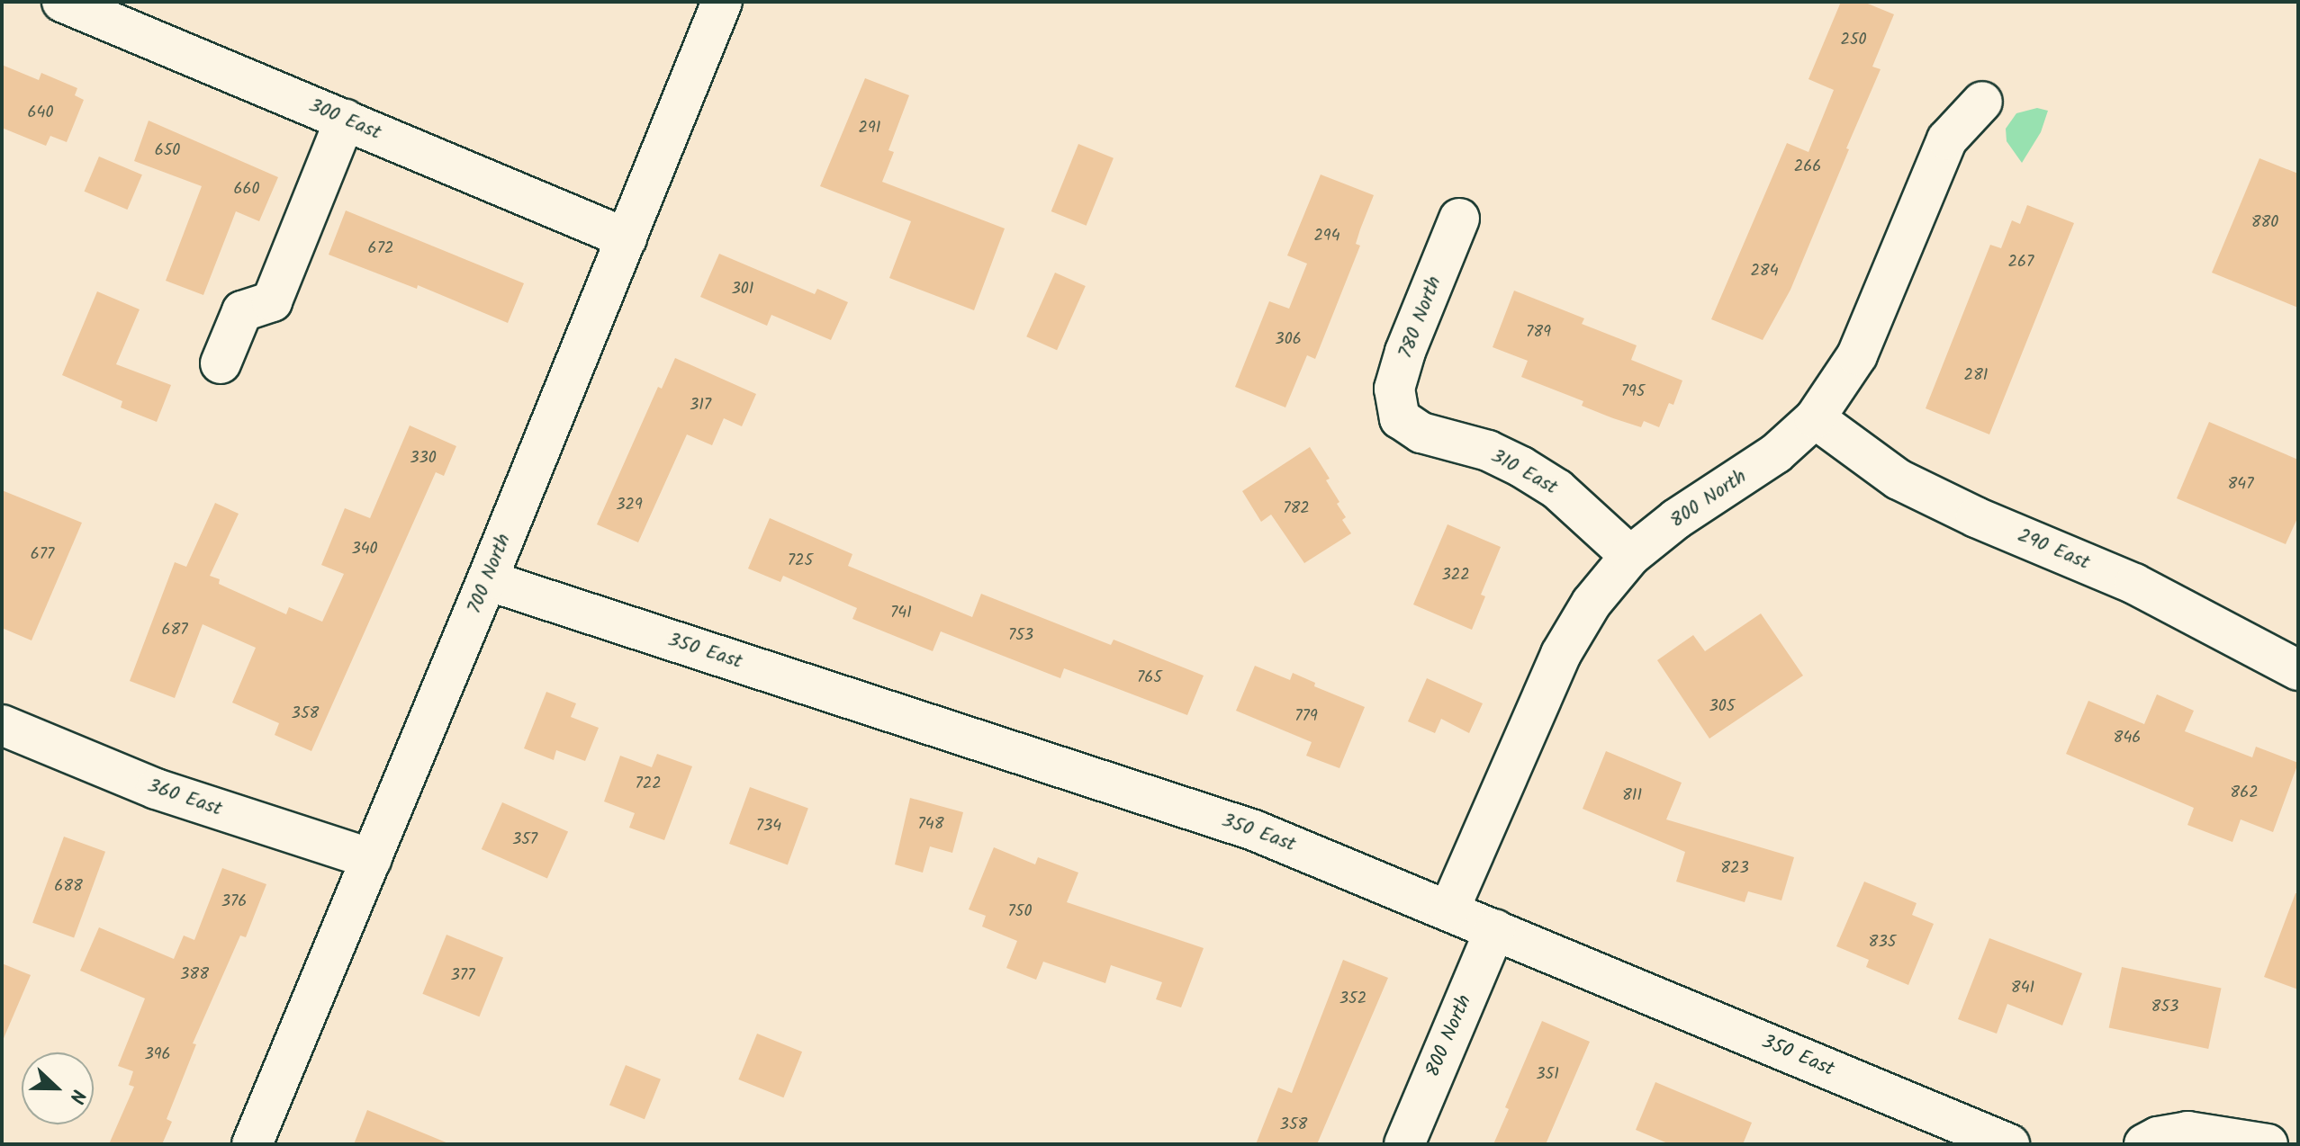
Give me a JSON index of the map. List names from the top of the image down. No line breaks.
{"streets":{"street":["300 East","780 North","310 East","800 North","290 East","700 North","350 East","360 East"]},"crossings":[["300 East","700 North"],["780 North","310 East"],["310 East","800 North"],["800 North","290 East"],["800 North","350 East"],["700 North","350 East"],["700 North","360 East"]],"house_numbers":["250","640","291","650","266","660","880","294","672","267","284","301","789","306","281","795","317","330","847","329","782","340","677","725","322","741","687","753","765","305","358","779","846","722","862","811","748","734","357","823","688","376","750","835","388","377","841","352","853","396","351","358"],"north":"right"}
